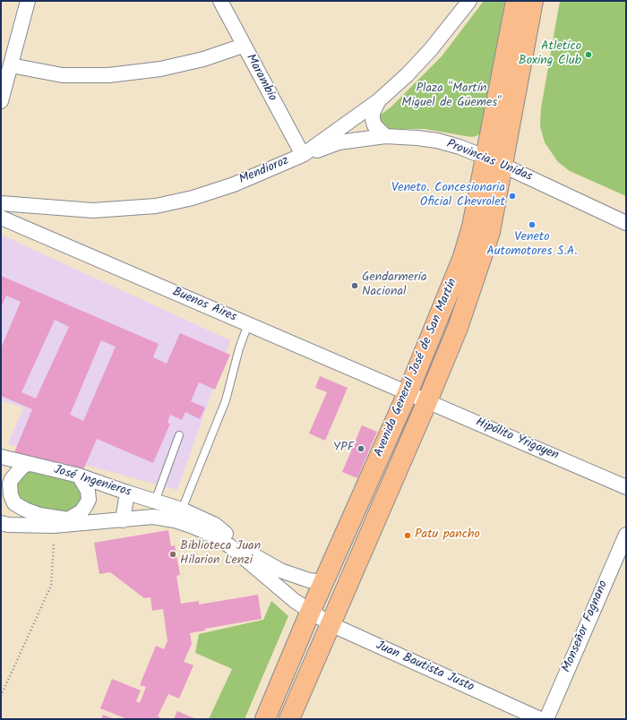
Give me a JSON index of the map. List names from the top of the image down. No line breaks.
{"streets":{"main road":["Avenida General José de San Martín"],"street":["Marambio","Provincias Unidas","Mendioroz","Buenos Aires","Hipólito Yrigoyen","José Ingenieros","Monseñor Fagnano","Juan Bautista Justo"]},"crossings":[["Marambio","Provincias Unidas"],["Marambio","Mendioroz"],["Provincias Unidas","Mendioroz"],["Provincias Unidas","Avenida General José de San Martín"],["Buenos Aires","Avenida General José de San Martín"],["Buenos Aires","Hipólito Yrigoyen"],["Avenida General José de San Martín","Hipólito Yrigoyen"],["Avenida General José de San Martín","José Ingenieros"],["Avenida General José de San Martín","Juan Bautista Justo"],["José Ingenieros","Juan Bautista Justo"]],"parks":["Plaza \"Martín Miguel de Güemes\""],"places":["Atletico Boxing Club","Veneto. Concesionaria Oficial Chevrolet","Veneto Automotores S.A.","Gendarmería Nacional","YPF","Patu pancho","Biblioteca Juan Hilarion Lenzi"]}
